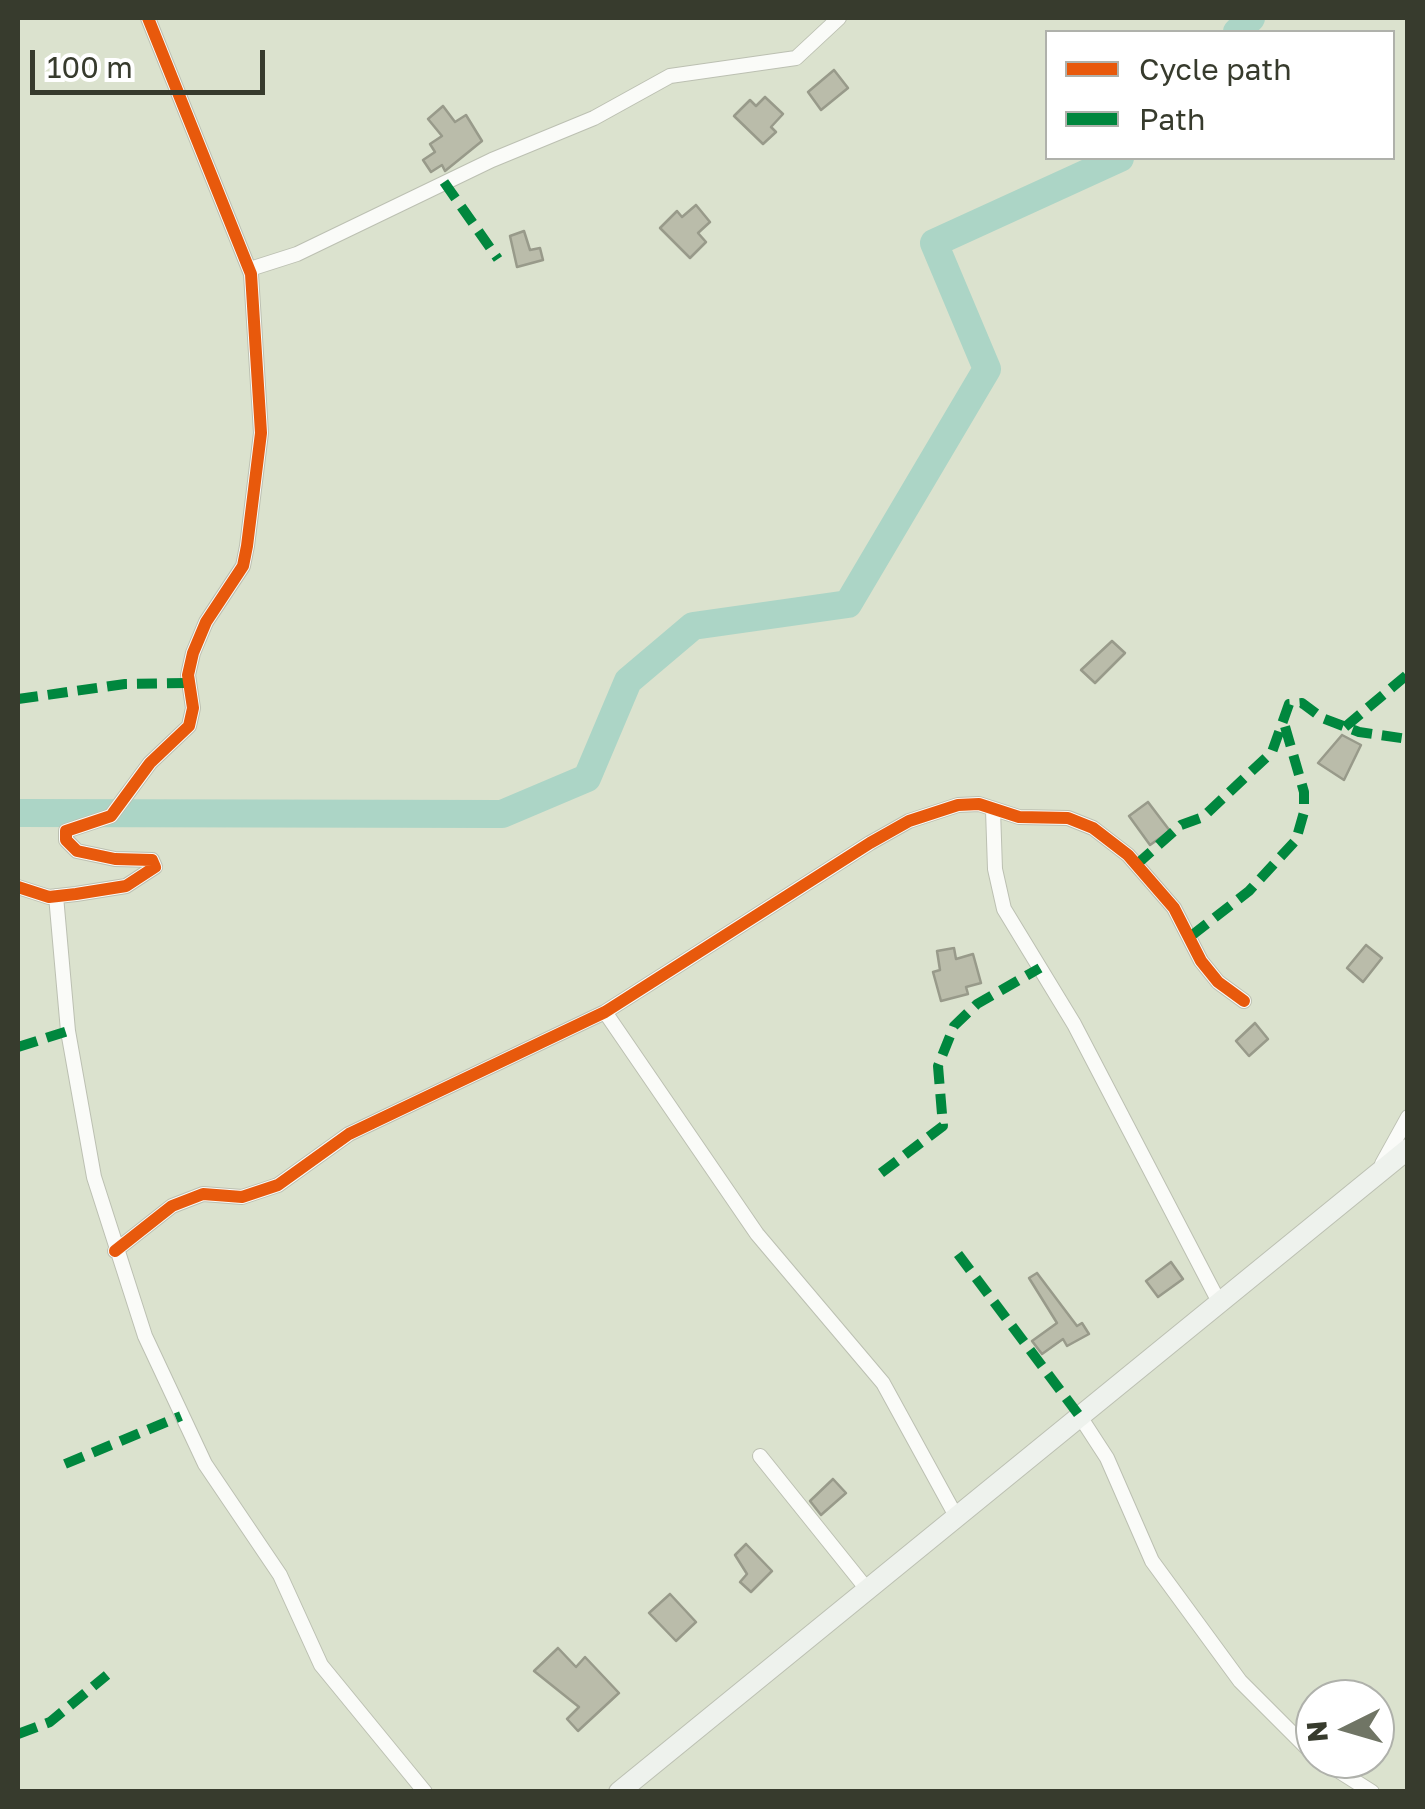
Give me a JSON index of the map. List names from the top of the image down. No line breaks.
{"legend":["Cycle path","Path"],"scale_bar":"100 m","north":"left"}
